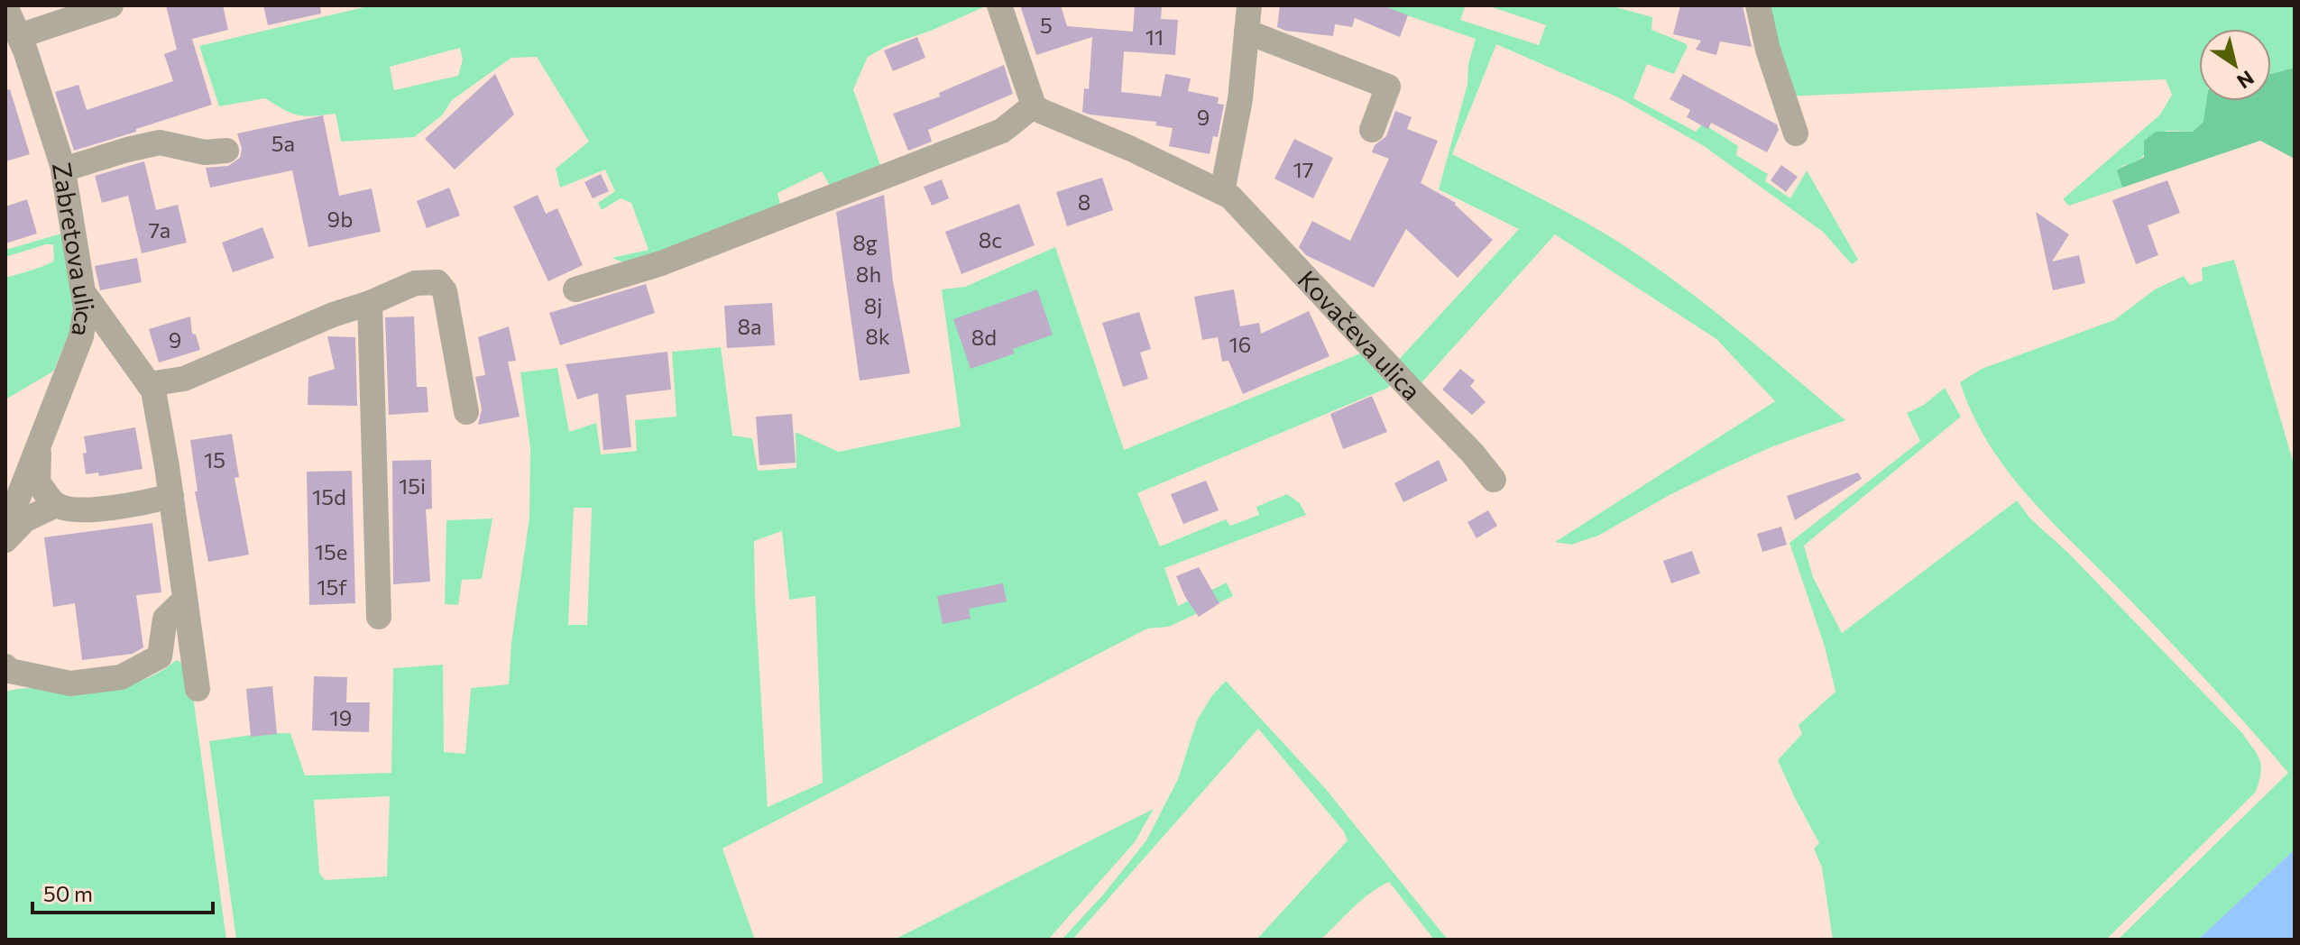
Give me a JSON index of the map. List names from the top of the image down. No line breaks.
{"streets":{"street":["Zabretova ulica","Kovačeva ulica"]},"house_numbers":["5","11","9","5a","17","8","9b","7a","8c","8g","8h","8j","8a","8k","8d","9","16","15","15i","15d","15e","15f","19"],"scale_bar":"50 m","north":"bottom right"}
